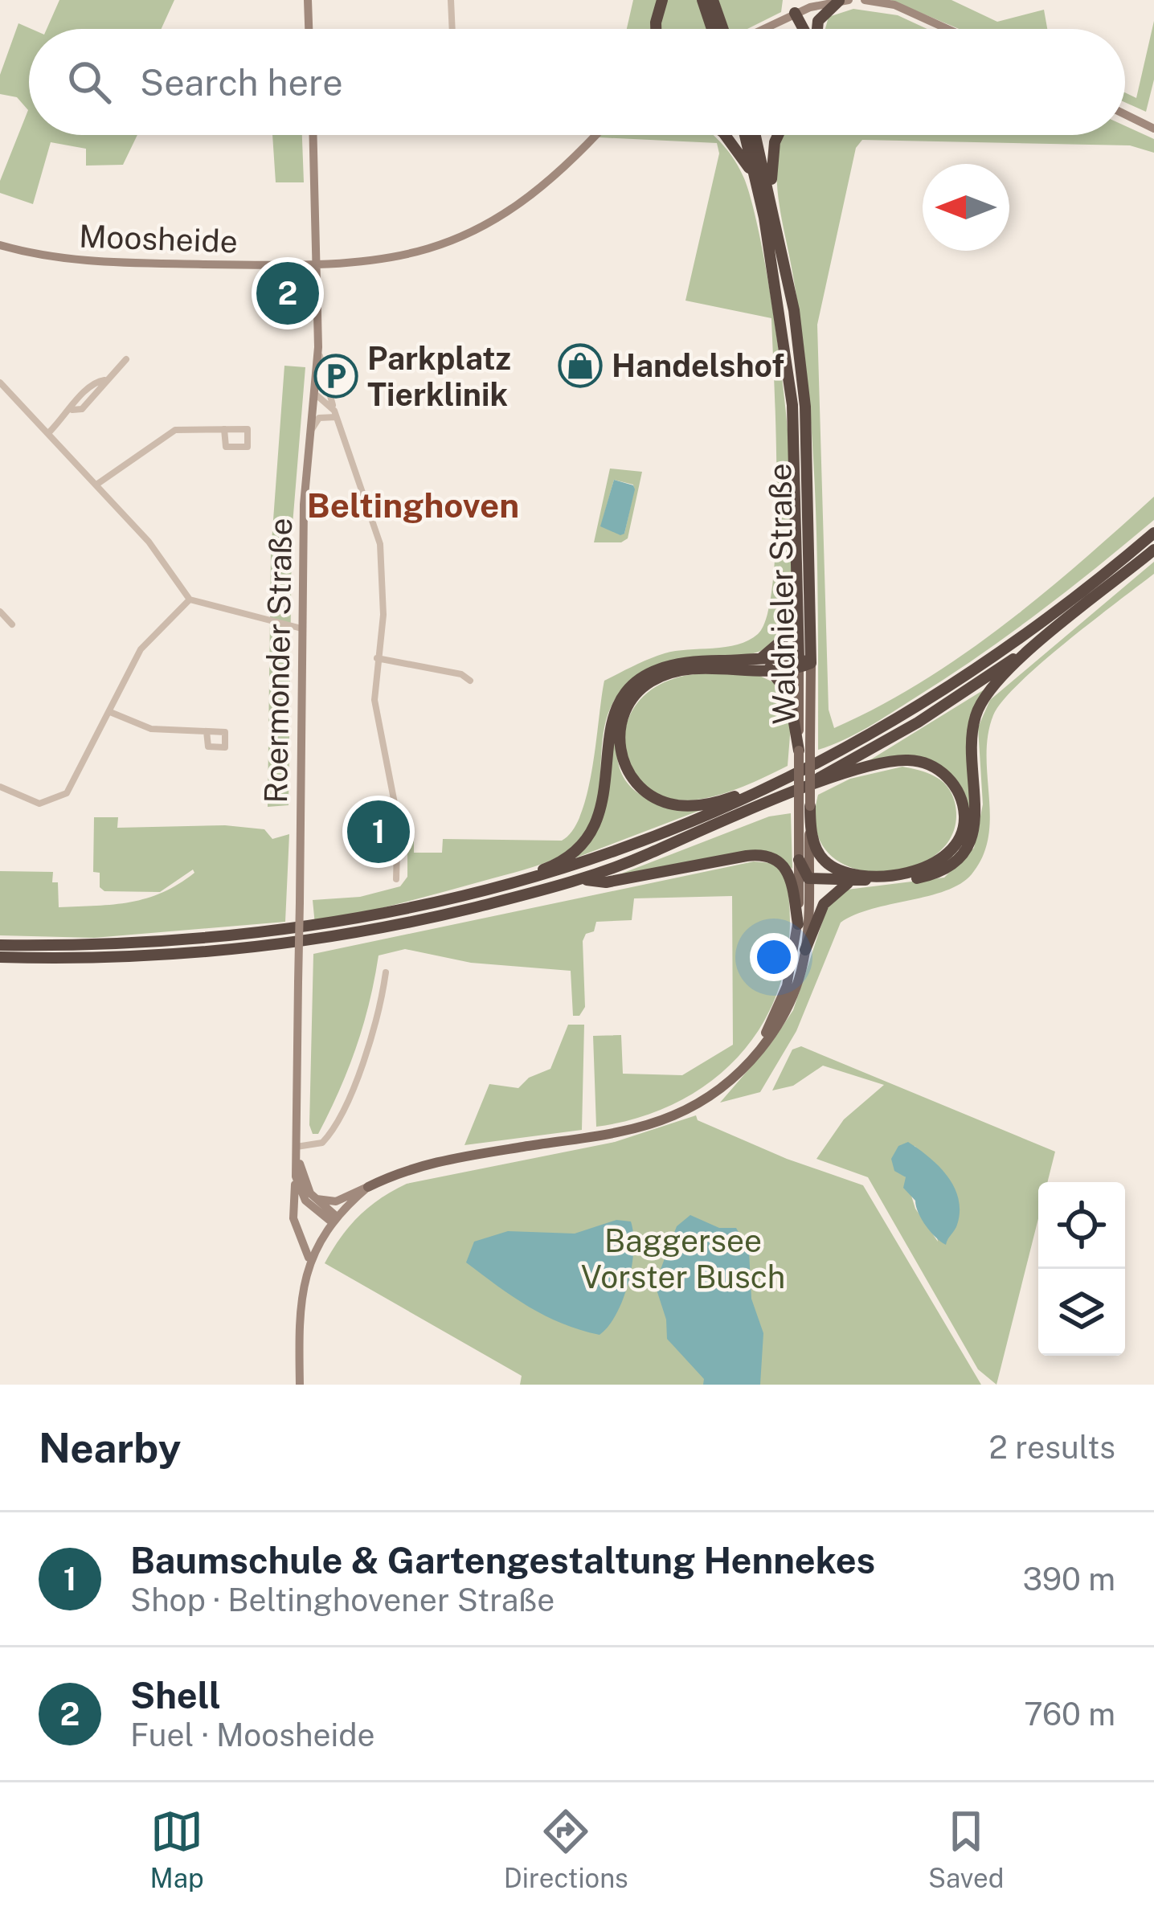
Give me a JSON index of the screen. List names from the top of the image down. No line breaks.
{"streets":{"highway":["Waldnieler Straße"],"main road":["Moosheide","Roermonder Straße"]},"crossings":[["Moosheide","Roermonder Straße"],["Waldnieler Straße","Roermonder Straße"]],"districts":["Beltinghoven"],"parks":["Baggersee Vorster Busch"],"places":{"shop":["Handelshof"],"parking":["Parkplatz Tierklinik"]},"north":"left","page":{"search":"Search here","pins":["2","1"],"heading":["Nearby","2 results"],"list":[{"mark":"1","name":"Baumschule & Gartengestaltung Hennekes","note":"Shop · Beltinghovener Straße","value":"390 m"},{"mark":"2","name":"Shell","note":"Fuel · Moosheide","value":"760 m"}],"nav":["Map","Directions","Saved"]}}
